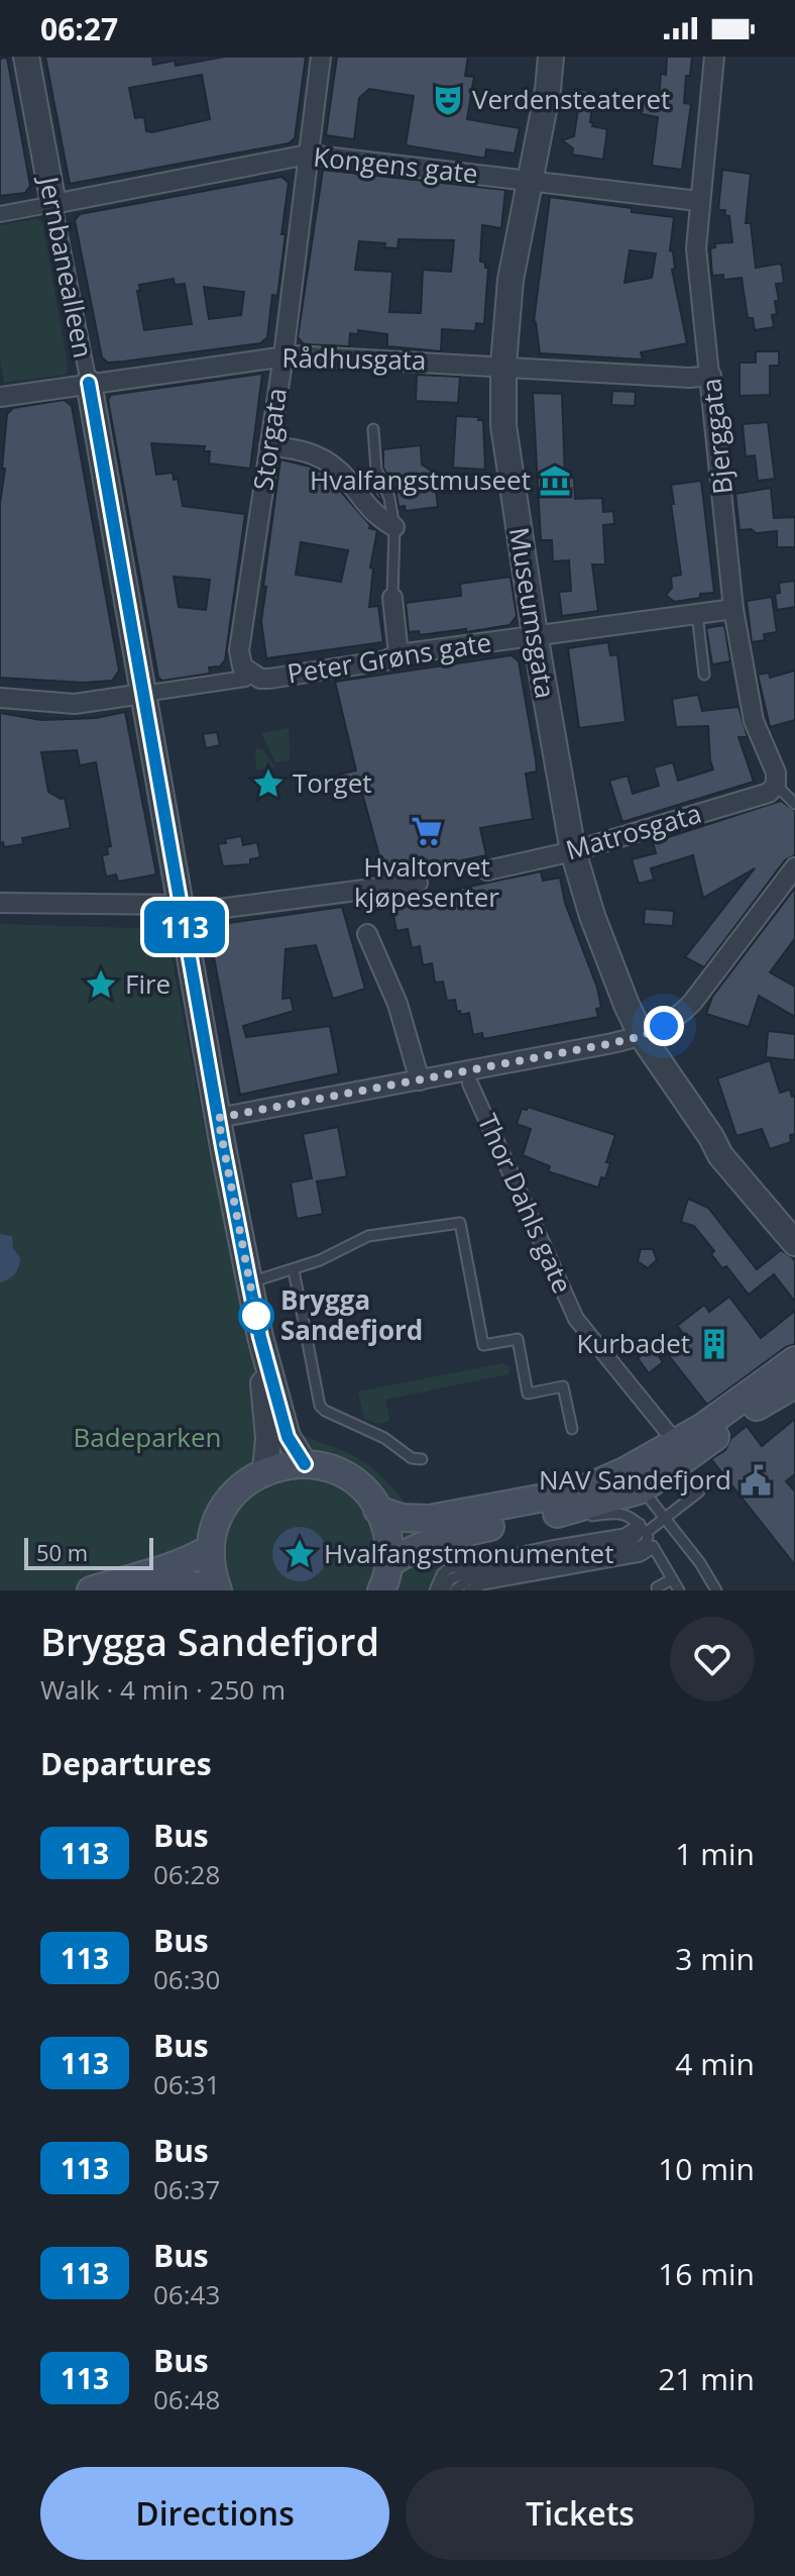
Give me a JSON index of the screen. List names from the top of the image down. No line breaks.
{"streets":{"street":["Kongens gate","Jernbanealleen","Rådhusgata","Bjerggata","Storgata","Museumsgata","Peter Grøns gate","Matrosgata","Thor Dahls gate"]},"crossings":[["Kongens gate","Jernbanealleen"],["Kongens gate","Bjerggata"],["Kongens gate","Storgata"],["Kongens gate","Museumsgata"],["Jernbanealleen","Rådhusgata"],["Jernbanealleen","Peter Grøns gate"],["Rådhusgata","Bjerggata"],["Rådhusgata","Storgata"],["Rådhusgata","Museumsgata"],["Bjerggata","Peter Grøns gate"],["Bjerggata","Matrosgata"],["Storgata","Peter Grøns gate"],["Museumsgata","Peter Grøns gate"],["Museumsgata","Matrosgata"]],"parks":["Badeparken"],"places":{"theatre":["Verdensteateret"],"museum":["Hvalfangstmuseet"],"place":["Torget","Fire","Hvalfangstmonumentet"],"supermarket":["Hvaltorvet kjøpesenter"],"other":["Brygga Sandefjord"],"building":["Kurbadet"],"public building":["NAV Sandefjord"]},"lines":["bus line 113"],"scale_bar":"50 m","page":{"status":"06:27","on_map":"113","scale":"50 m","heading":[["Brygga Sandefjord","Walk · 4 min · 250 m"],"Departures"],"list":[{"mark":"113","name":"Bus","note":"06:28","value":"1 min"},{"mark":"113","name":"Bus","note":"06:30","value":"3 min"},{"mark":"113","name":"Bus","note":"06:31","value":"4 min"},{"mark":"113","name":"Bus","note":"06:37","value":"10 min"},{"mark":"113","name":"Bus","note":"06:43","value":"16 min"},{"mark":"113","name":"Bus","note":"06:48","value":"21 min"}],"buttons":["Directions","Tickets"]}}
